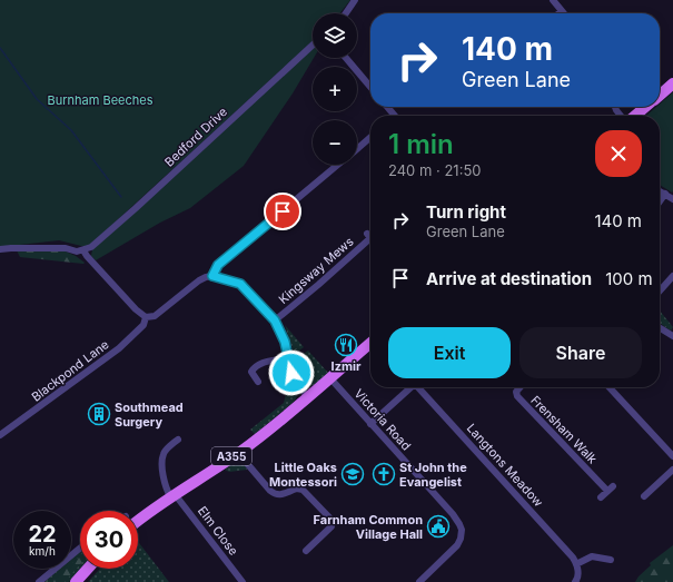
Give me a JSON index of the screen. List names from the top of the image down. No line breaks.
{"streets":{"main road":["A355"],"street":["Bedford Drive","Kingsway Mews","Blackpond Lane","Victoria Road","Frensham Walk","Langtons Meadow","Elm Close"]},"crossings":[["Victoria Road","A355"],["Victoria Road","Langtons Meadow"],["A355","Elm Close"]],"parks":["Burnham Beeches"],"places":{"restaurant":["Izmir"],"building":["Southmead Surgery"],"school or university":["Little Oaks Montessori"],"church":["St John the Evangelist"],"public building":["Farnham Common Village Hall"]},"page":{"map_buttons":["+","−"],"turn":["140 m","Green Lane"],"heading":["1 min","240 m · 21:50"],"list":[{"name":"Turn right","note":"Green Lane","value":"140 m"},{"name":"Arrive at destination","value":"100 m"}],"buttons":["Exit","Share"],"speed":"22 km/h","limit":"30"}}
